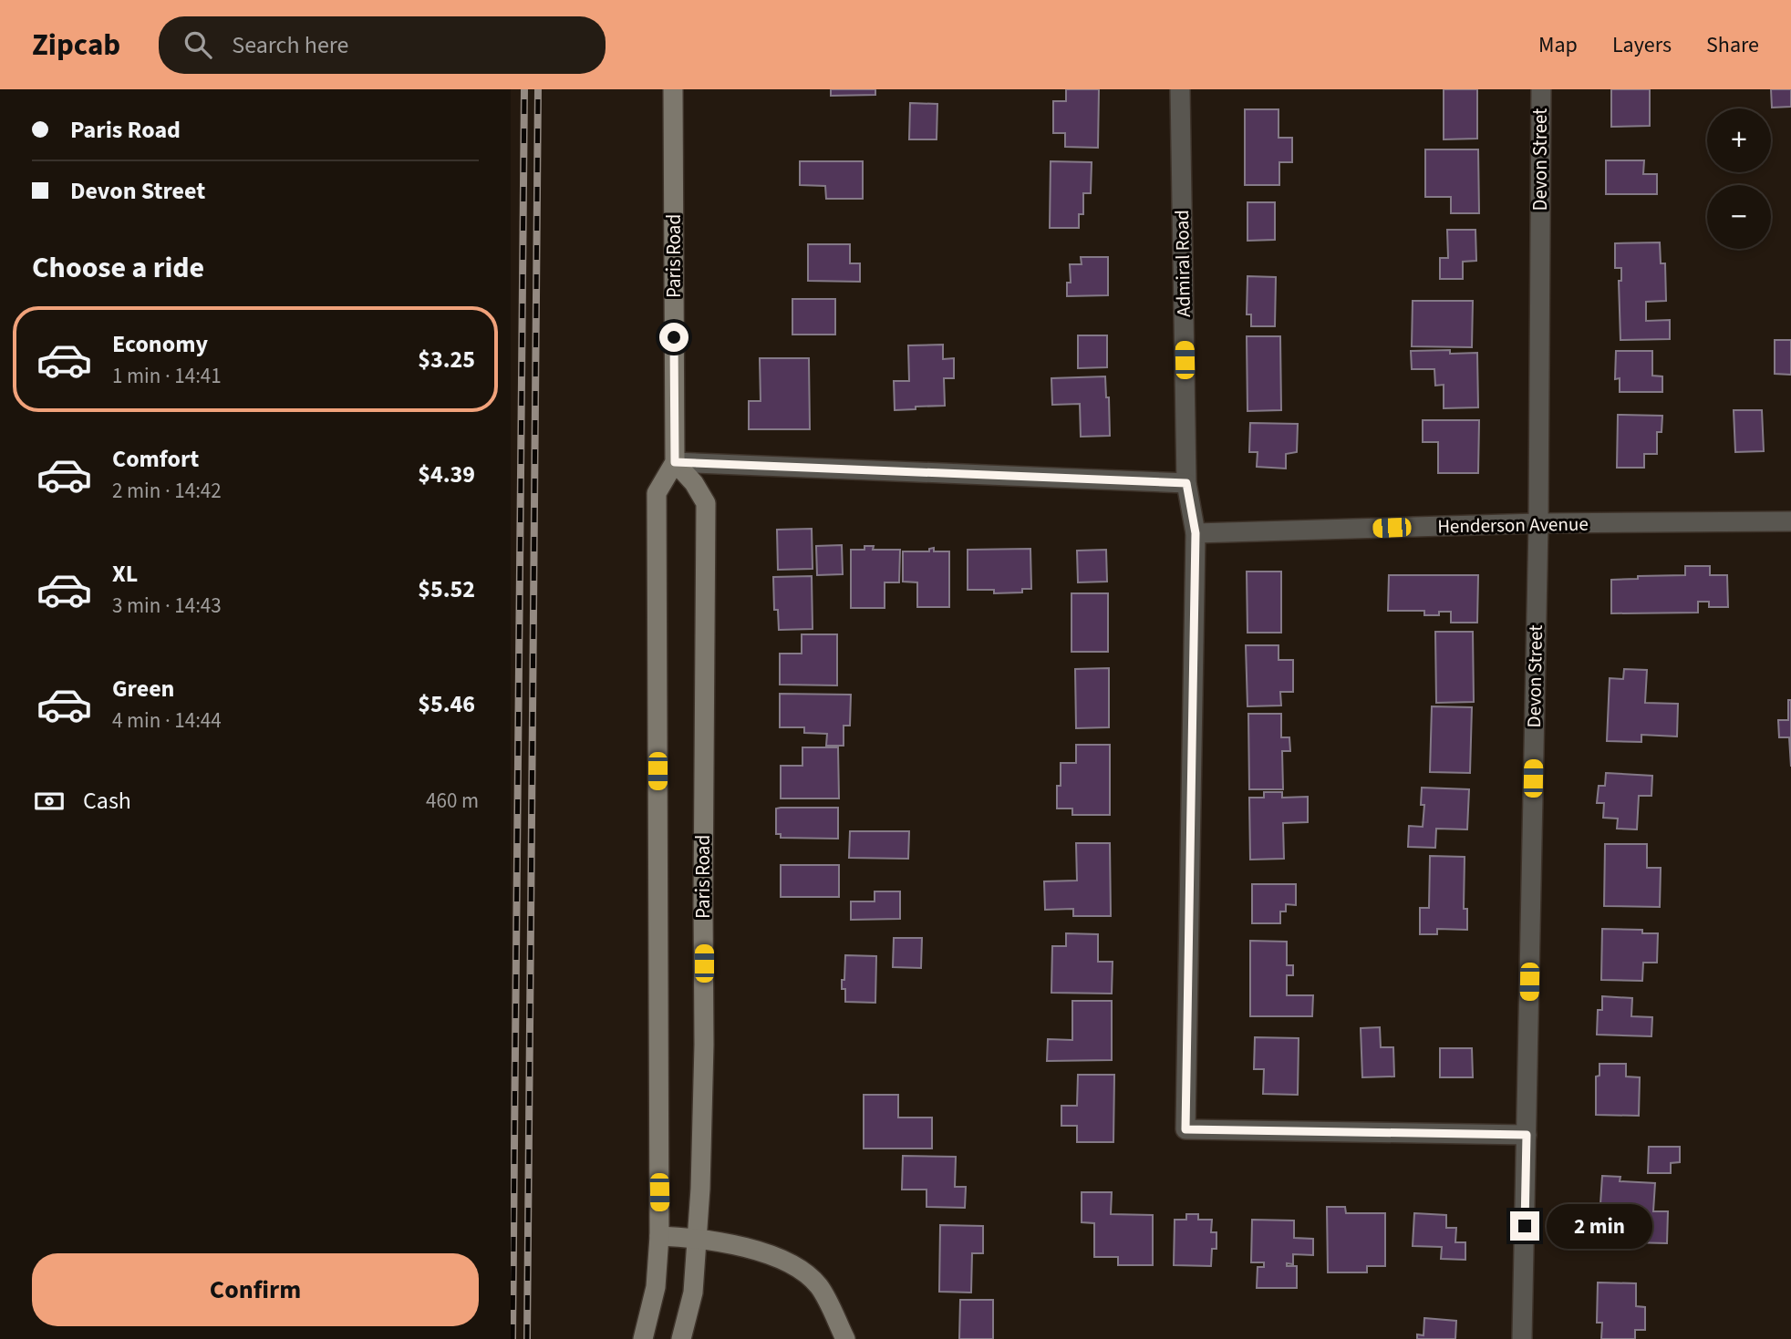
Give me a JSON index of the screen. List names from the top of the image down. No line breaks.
{"streets":{"main road":["Paris Road"],"street":["Devon Street","Admiral Road","Henderson Avenue"]},"crossings":[["Devon Street","Admiral Road"],["Devon Street","Henderson Avenue"],["Admiral Road","Henderson Avenue"]],"page":{"header":"Zipcab","search":"Search here","nav":["Map","Layers","Share"],"banner":["Paris Road","Devon Street"],"map_buttons":["+","−"],"heading":"Choose a ride","list":[{"name":"Economy","note":"1 min · 14:41","value":"$3.25"},{"name":"Comfort","note":"2 min · 14:42","value":"$4.39"},{"name":"XL","note":"3 min · 14:43","value":"$5.52"},{"name":"Green","note":"4 min · 14:44","value":"$5.46"}],"pay":["Cash","460 m"],"bubble":"2 min","buttons":"Confirm"}}
